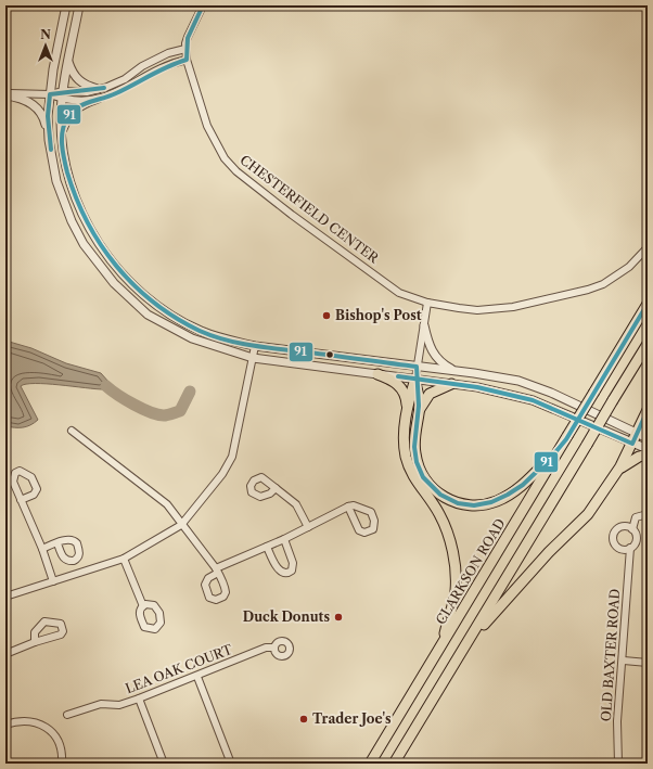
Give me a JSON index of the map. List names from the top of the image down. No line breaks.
{"streets":{"main road":["CLARKSON ROAD"],"street":["CHESTERFIELD CENTER","OLD BAXTER ROAD","LEA OAK COURT"]},"places":["Bishop's Post","Duck Donuts","Trader Joe's"],"lines":["transit line 91"],"north":"top"}
